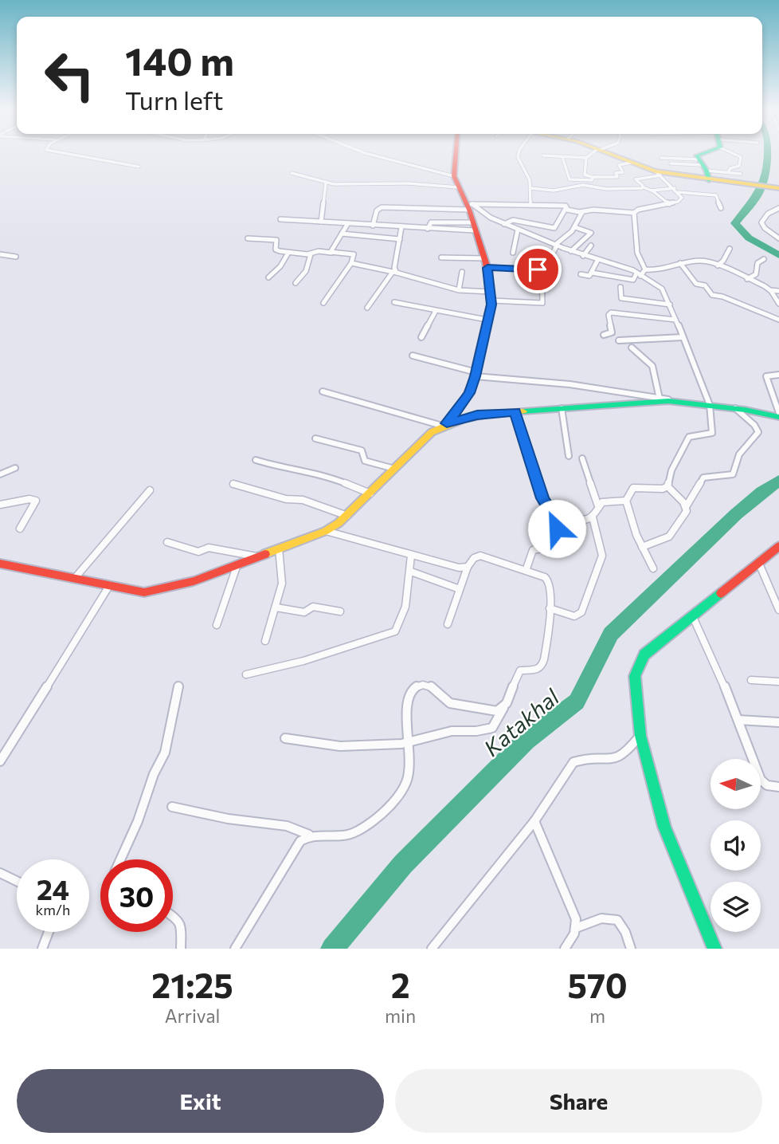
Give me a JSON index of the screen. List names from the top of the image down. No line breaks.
{"water":["Katakhal"],"north":"left","page":{"turn":["140 m","Turn left"],"speed":"24 km/h","limit":"30","eta":["21:25","Arrival","2","min","570","m"],"buttons":["Exit","Share"]}}
